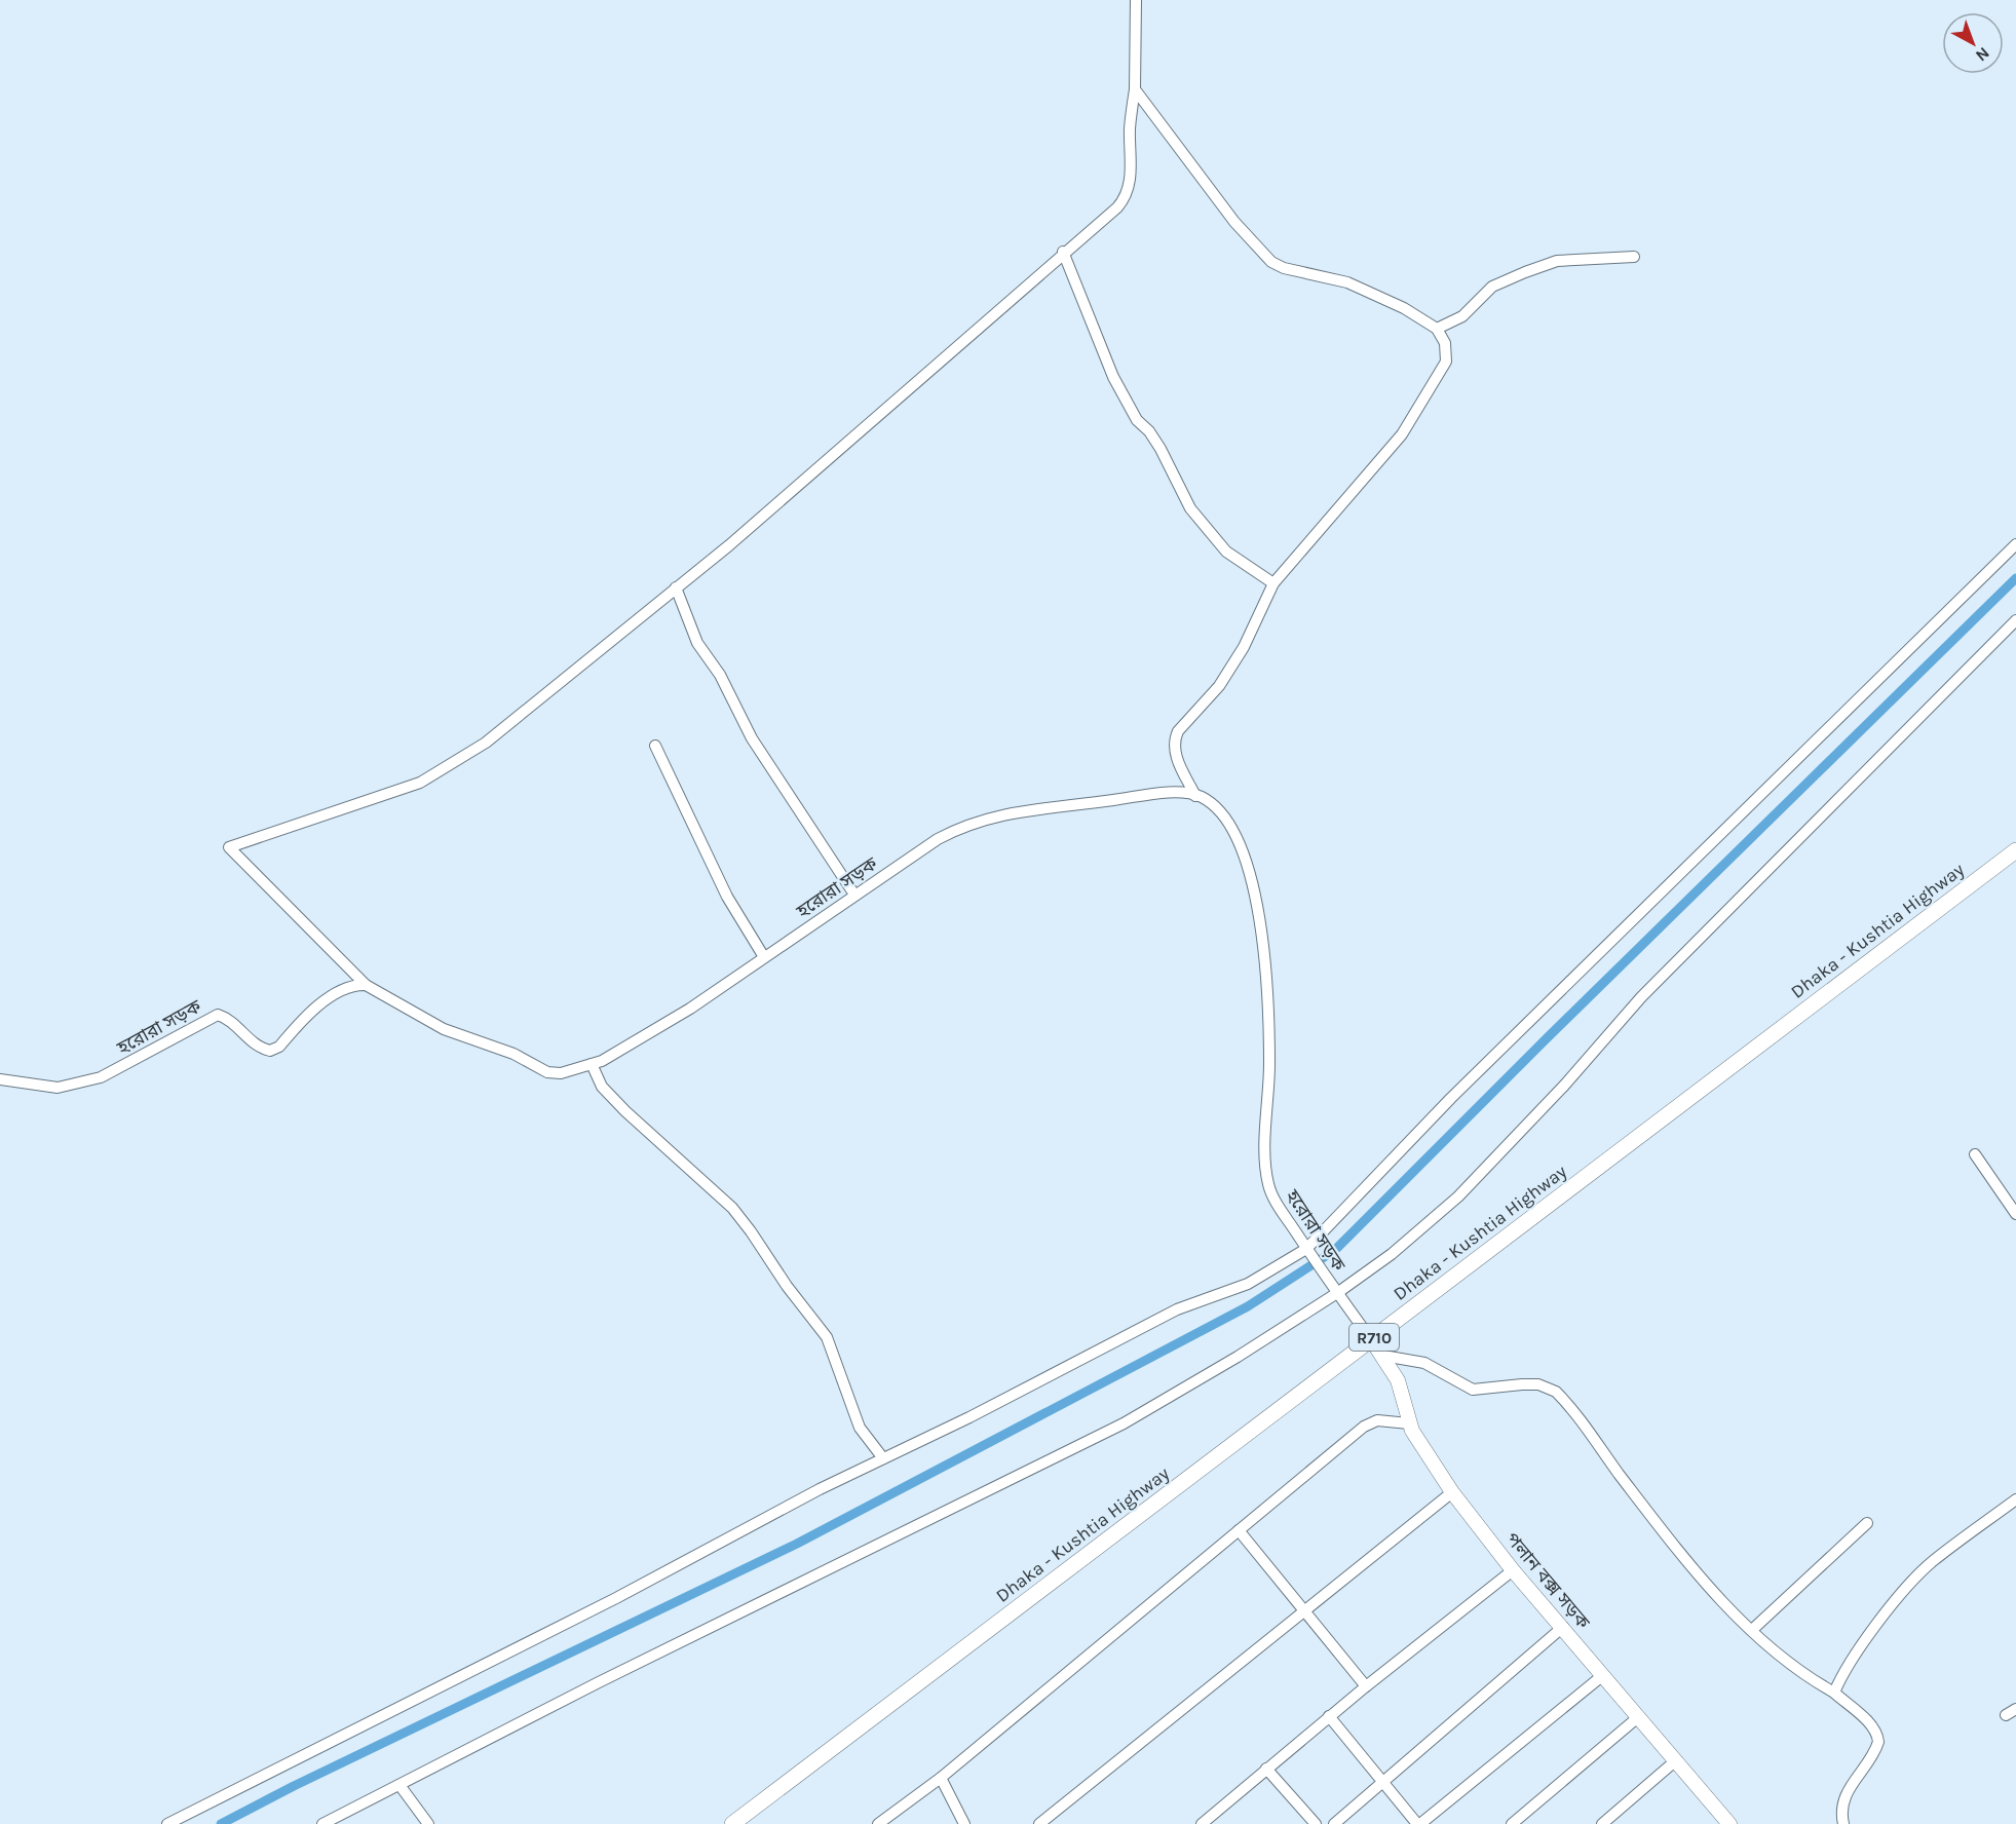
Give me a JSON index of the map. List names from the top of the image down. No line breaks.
{"streets":{"main road":["Dhaka - Kushtia Highway","R710","পলান বক্স সড়ক"],"street":["হরোরা সড়ক"]},"crossings":[["হরোরা সড়ক","Dhaka - Kushtia Highway"],["হরোরা সড়ক","পলান বক্স সড়ক"],["Dhaka - Kushtia Highway","পলান বক্স সড়ক"]],"north":"bottom right"}
